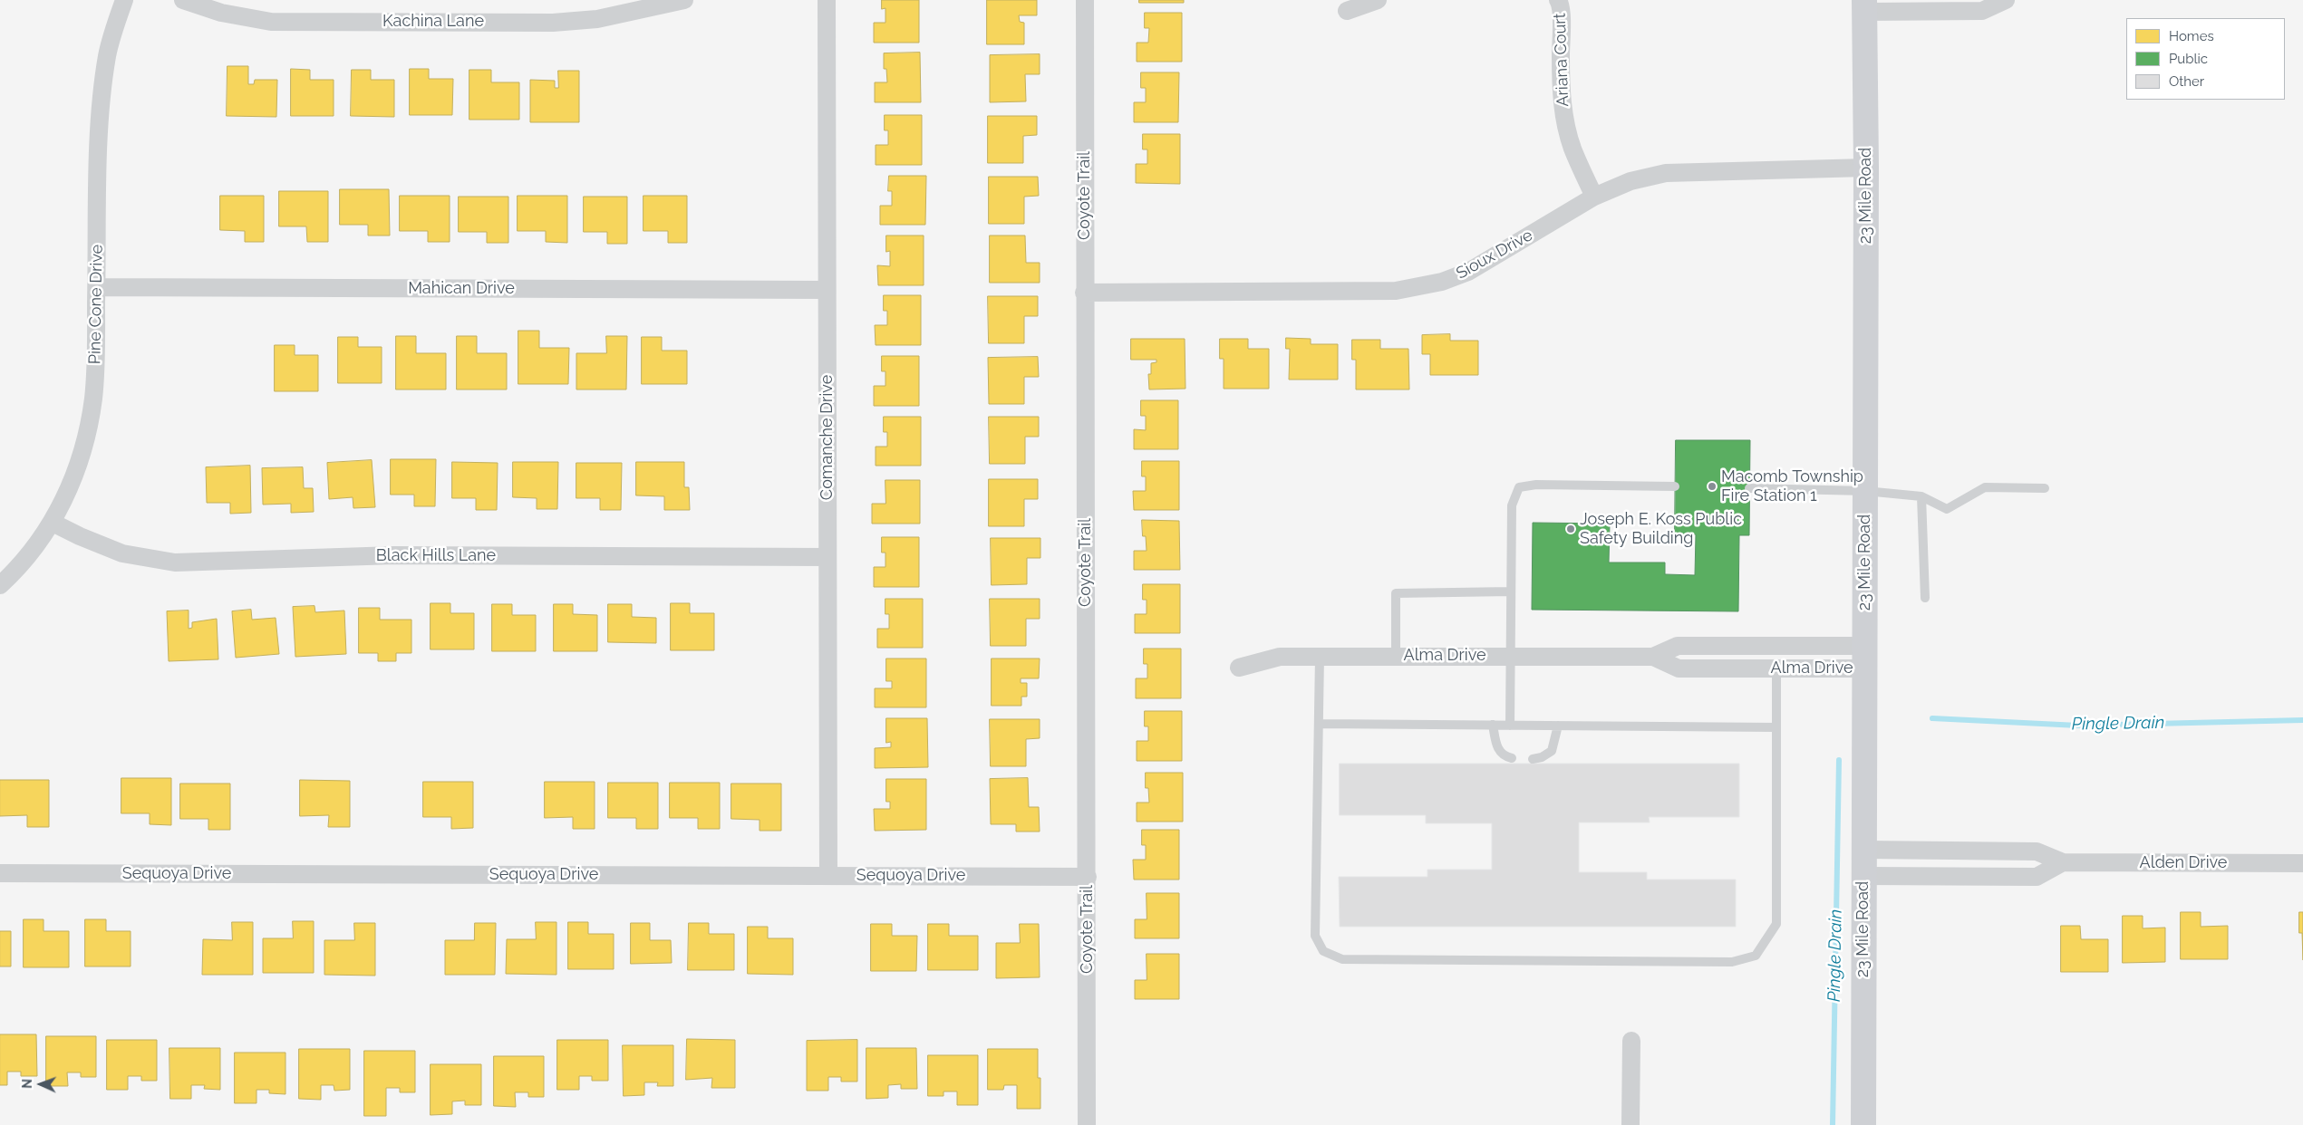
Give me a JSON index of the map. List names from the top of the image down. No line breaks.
{"streets":{"main road":["23 Mile Road"],"street":["Kachina Lane","Ariana Court","Coyote Trail","Sioux Drive","Mahican Drive","Pine Cone Drive","Comanche Drive","Black Hills Lane","Alma Drive","Alden Drive","Sequoya Drive"]},"crossings":[["Ariana Court","Sioux Drive"],["Coyote Trail","Sioux Drive"],["Coyote Trail","Sequoya Drive"],["23 Mile Road","Sioux Drive"],["23 Mile Road","Alma Drive"],["23 Mile Road","Alden Drive"],["Mahican Drive","Pine Cone Drive"],["Mahican Drive","Comanche Drive"],["Pine Cone Drive","Black Hills Lane"],["Comanche Drive","Black Hills Lane"],["Comanche Drive","Sequoya Drive"]],"water":["Pingle Drain"],"places":["Macomb Township Fire Station 1","Joseph E. Koss Public Safety Building"],"legend":["Homes","Public","Other"],"north":"left"}
